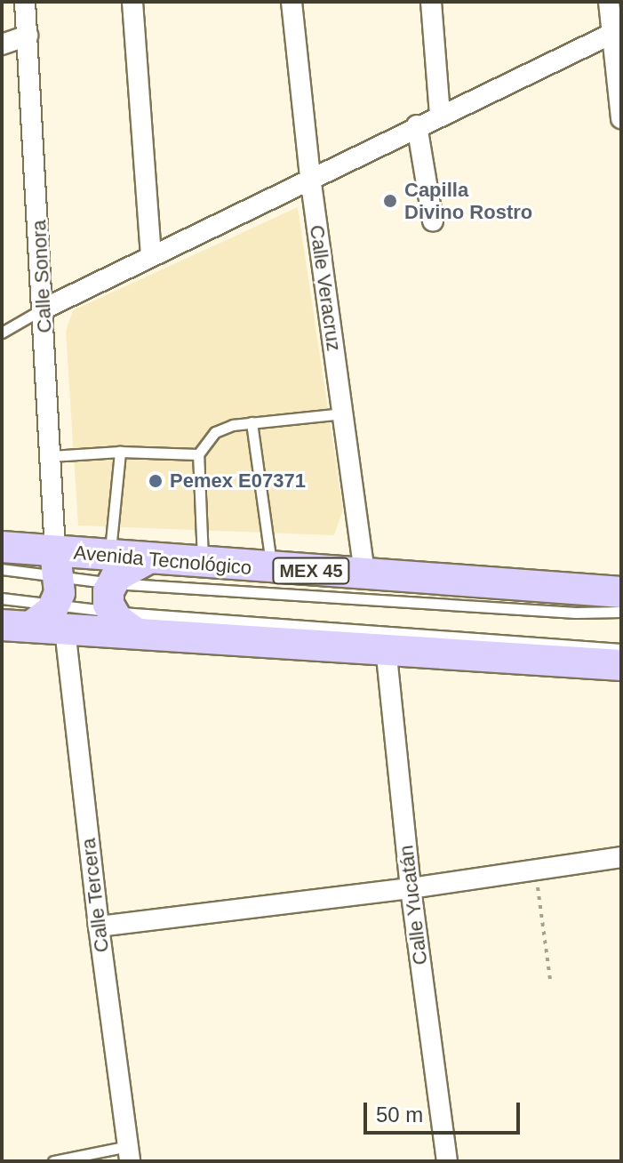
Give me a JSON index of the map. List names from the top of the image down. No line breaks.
{"streets":{"main road":["Avenida Tecnológico","MEX 45"],"street":["Calle Sonora","Calle Veracruz","Calle Tercera","Calle Yucatán"]},"crossings":[["Calle Sonora","Avenida Tecnológico"],["Calle Sonora","Calle Tercera"],["Calle Veracruz","Avenida Tecnológico"],["Avenida Tecnológico","Calle Tercera"],["Avenida Tecnológico","Calle Yucatán"]],"places":["Capilla Divino Rostro","Pemex E07371"],"scale_bar":"50 m"}
